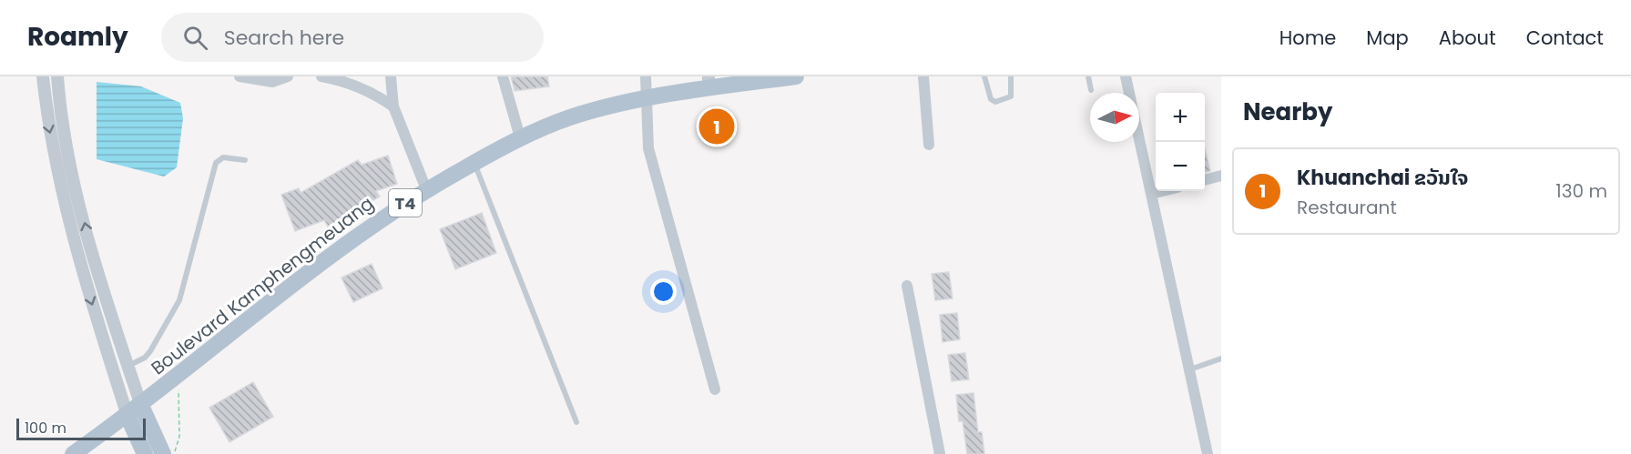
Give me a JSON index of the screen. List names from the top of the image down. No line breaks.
{"streets":{"main road":["T4","Boulevard Kamphengmeuang"]},"scale_bar":"100 m","north":"right","page":{"header":"Roamly","search":"Search here","nav":["Home","Map","About","Contact"],"heading":"Nearby","map_buttons":["+","−"],"pins":"1","list":[{"mark":"1","name":"Khuanchai ຂວັນໃຈ","note":"Restaurant","value":"130 m"}],"scale":"100 m"}}
